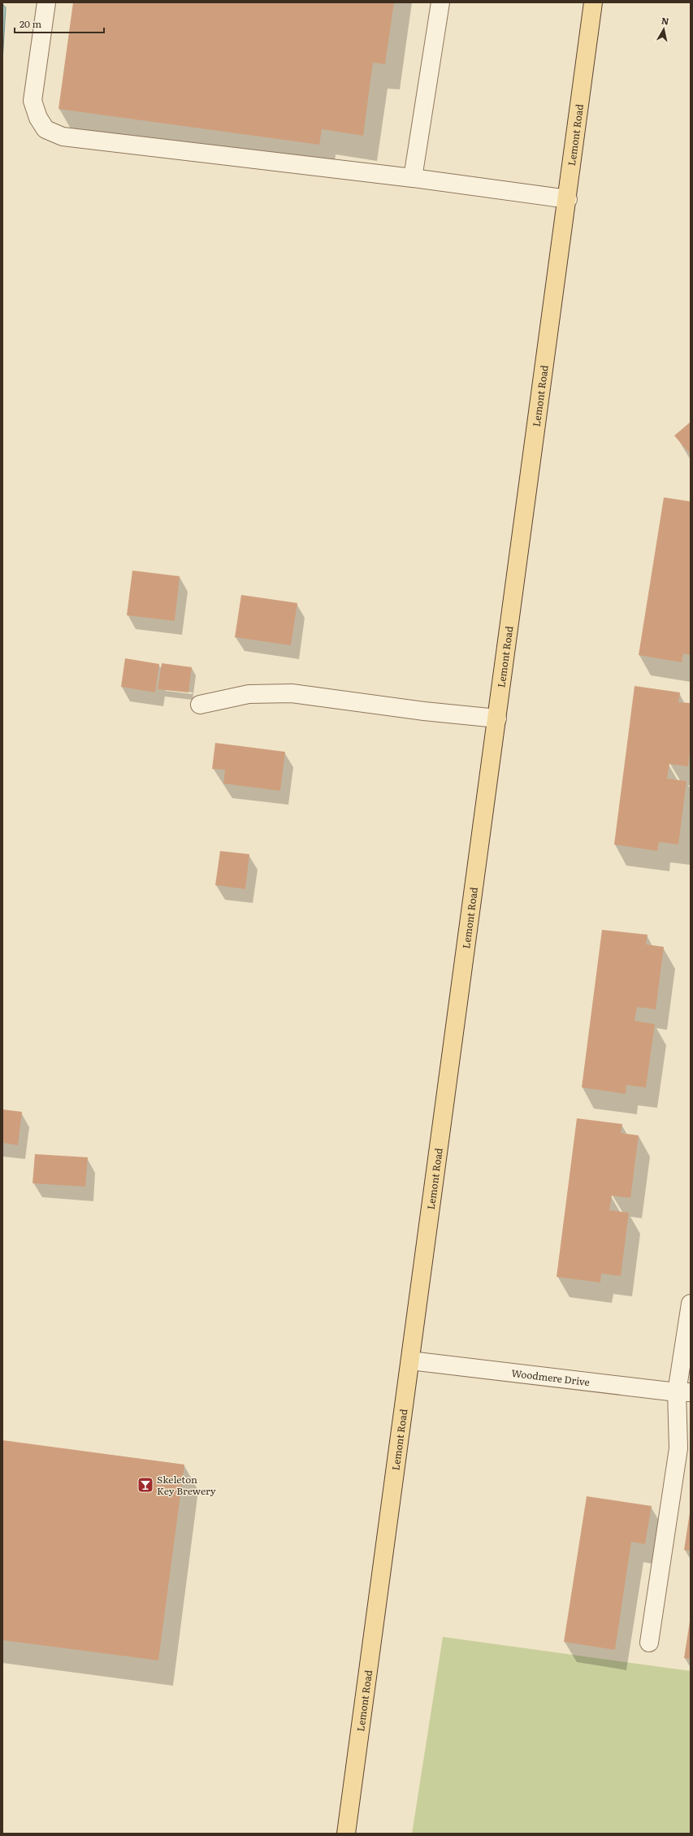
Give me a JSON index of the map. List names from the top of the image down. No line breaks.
{"streets":{"main road":["Lemont Road"],"street":["Woodmere Drive"]},"crossings":[["Lemont Road","Woodmere Drive"]],"places":{"bar":["Skeleton Key Brewery"]},"scale_bar":"20 m","north":"top"}
